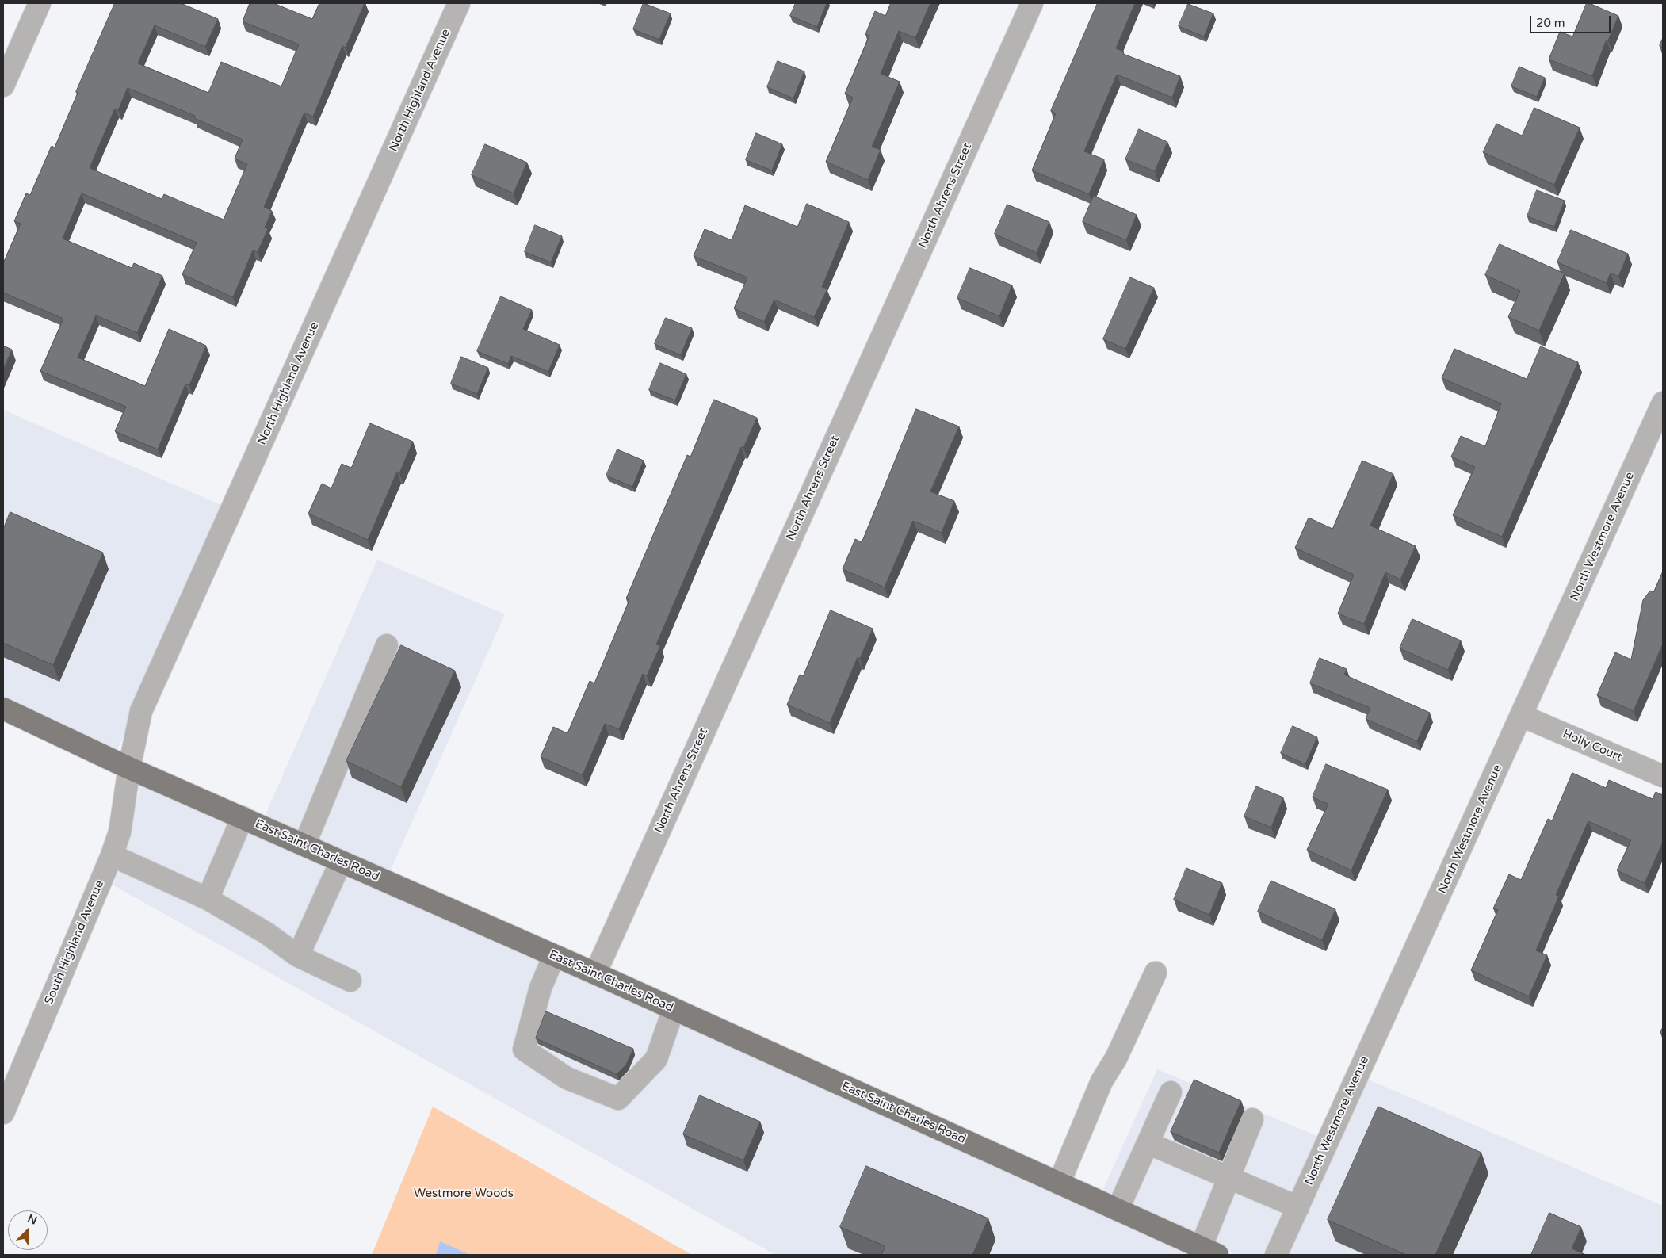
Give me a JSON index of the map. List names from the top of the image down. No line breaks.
{"streets":{"main road":["East Saint Charles Road"],"street":["North Highland Avenue","North Ahrens Street","North Westmore Avenue","Holly Court","South Highland Avenue"]},"crossings":[["North Highland Avenue","East Saint Charles Road"],["North Highland Avenue","South Highland Avenue"],["North Ahrens Street","East Saint Charles Road"],["North Westmore Avenue","Holly Court"],["East Saint Charles Road","South Highland Avenue"]],"parks":["Westmore Woods"],"scale_bar":"20 m","north":"top right"}
